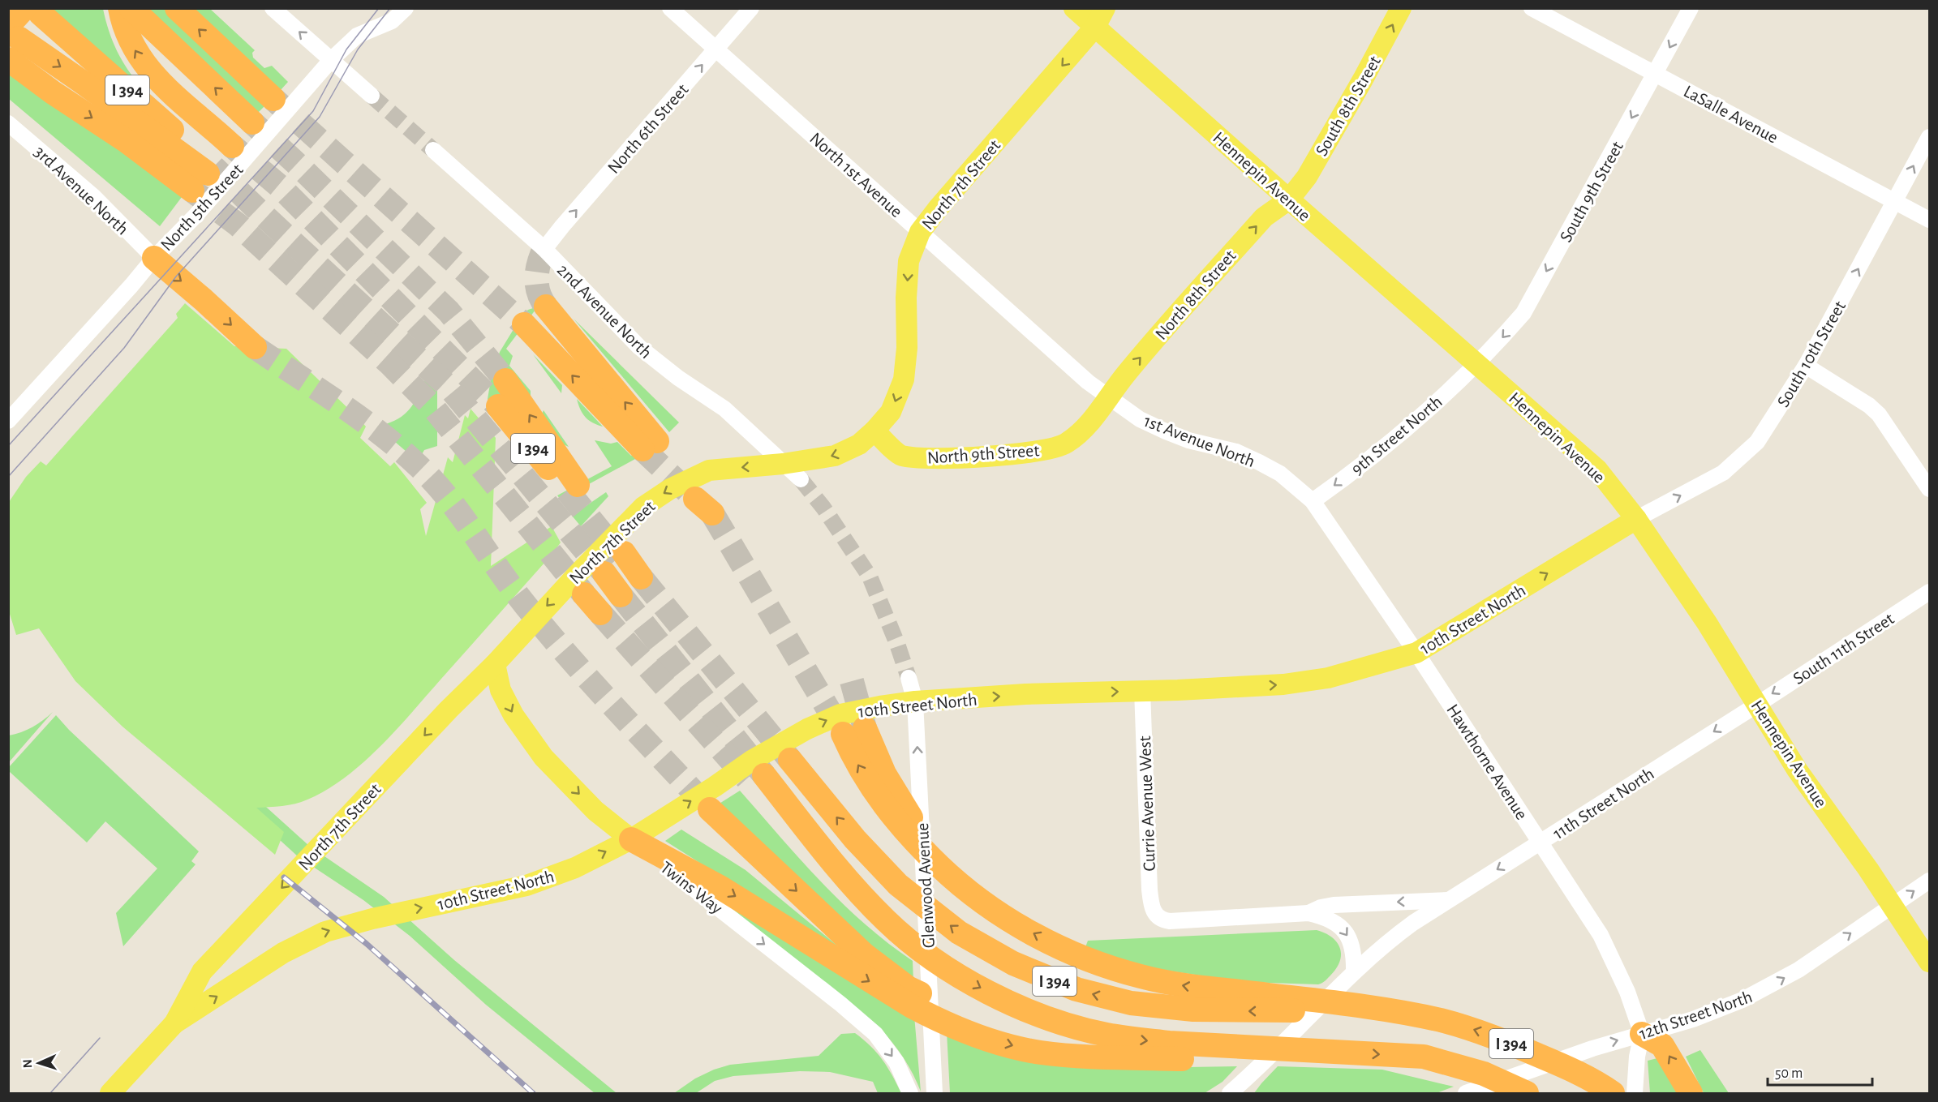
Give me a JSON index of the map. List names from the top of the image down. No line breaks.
{"streets":{"highway":["I 394"],"main road":["South 8th Street","Hennepin Avenue","North 7th Street","North 8th Street","North 9th Street","10th Street North","Twins Way"],"street":["LaSalle Avenue","North 6th Street","North 1st Avenue","3rd Avenue North","South 9th Street","North 5th Street","2nd Avenue North","South 10th Street","9th Street North","1st Avenue North","South 11th Street","Hawthorne Avenue","11th Street North","Currie Avenue West","Glenwood Avenue","12th Street North"]},"crossings":[["South 8th Street","Hennepin Avenue"],["South 8th Street","North 8th Street"],["LaSalle Avenue","South 9th Street"],["LaSalle Avenue","South 10th Street"],["North 6th Street","North 1st Avenue"],["North 6th Street","2nd Avenue North"],["North 1st Avenue","North 7th Street"],["North 1st Avenue","North 8th Street"],["North 1st Avenue","1st Avenue North"],["North 1st Avenue","North 9th Street"],["Hennepin Avenue","North 7th Street"],["Hennepin Avenue","South 9th Street"],["Hennepin Avenue","North 8th Street"],["Hennepin Avenue","South 10th Street"],["Hennepin Avenue","9th Street North"],["Hennepin Avenue","10th Street North"],["Hennepin Avenue","South 11th Street"],["Hennepin Avenue","11th Street North"],["Hennepin Avenue","12th Street North"],["North 7th Street","2nd Avenue North"],["North 7th Street","North 9th Street"],["North 7th Street","10th Street North"],["North 7th Street","Twins Way"],["3rd Avenue North","North 5th Street"],["South 9th Street","9th Street North"],["North 8th Street","1st Avenue North"],["North 8th Street","North 9th Street"],["South 10th Street","10th Street North"],["9th Street North","1st Avenue North"],["9th Street North","Hawthorne Avenue"],["1st Avenue North","North 9th Street"],["1st Avenue North","Hawthorne Avenue"],["10th Street North","Hawthorne Avenue"],["10th Street North","Currie Avenue West"],["10th Street North","Glenwood Avenue"],["10th Street North","Twins Way"],["South 11th Street","11th Street North"],["Hawthorne Avenue","11th Street North"],["Hawthorne Avenue","12th Street North"],["11th Street North","Currie Avenue West"]],"one_way":["South 8th Street","North 6th Street","North 7th Street","South 9th Street","North 8th Street","South 10th Street","9th Street North","10th Street North","South 11th Street","11th Street North","Glenwood Avenue","Twins Way","12th Street North"],"scale_bar":"50 m","north":"left"}
